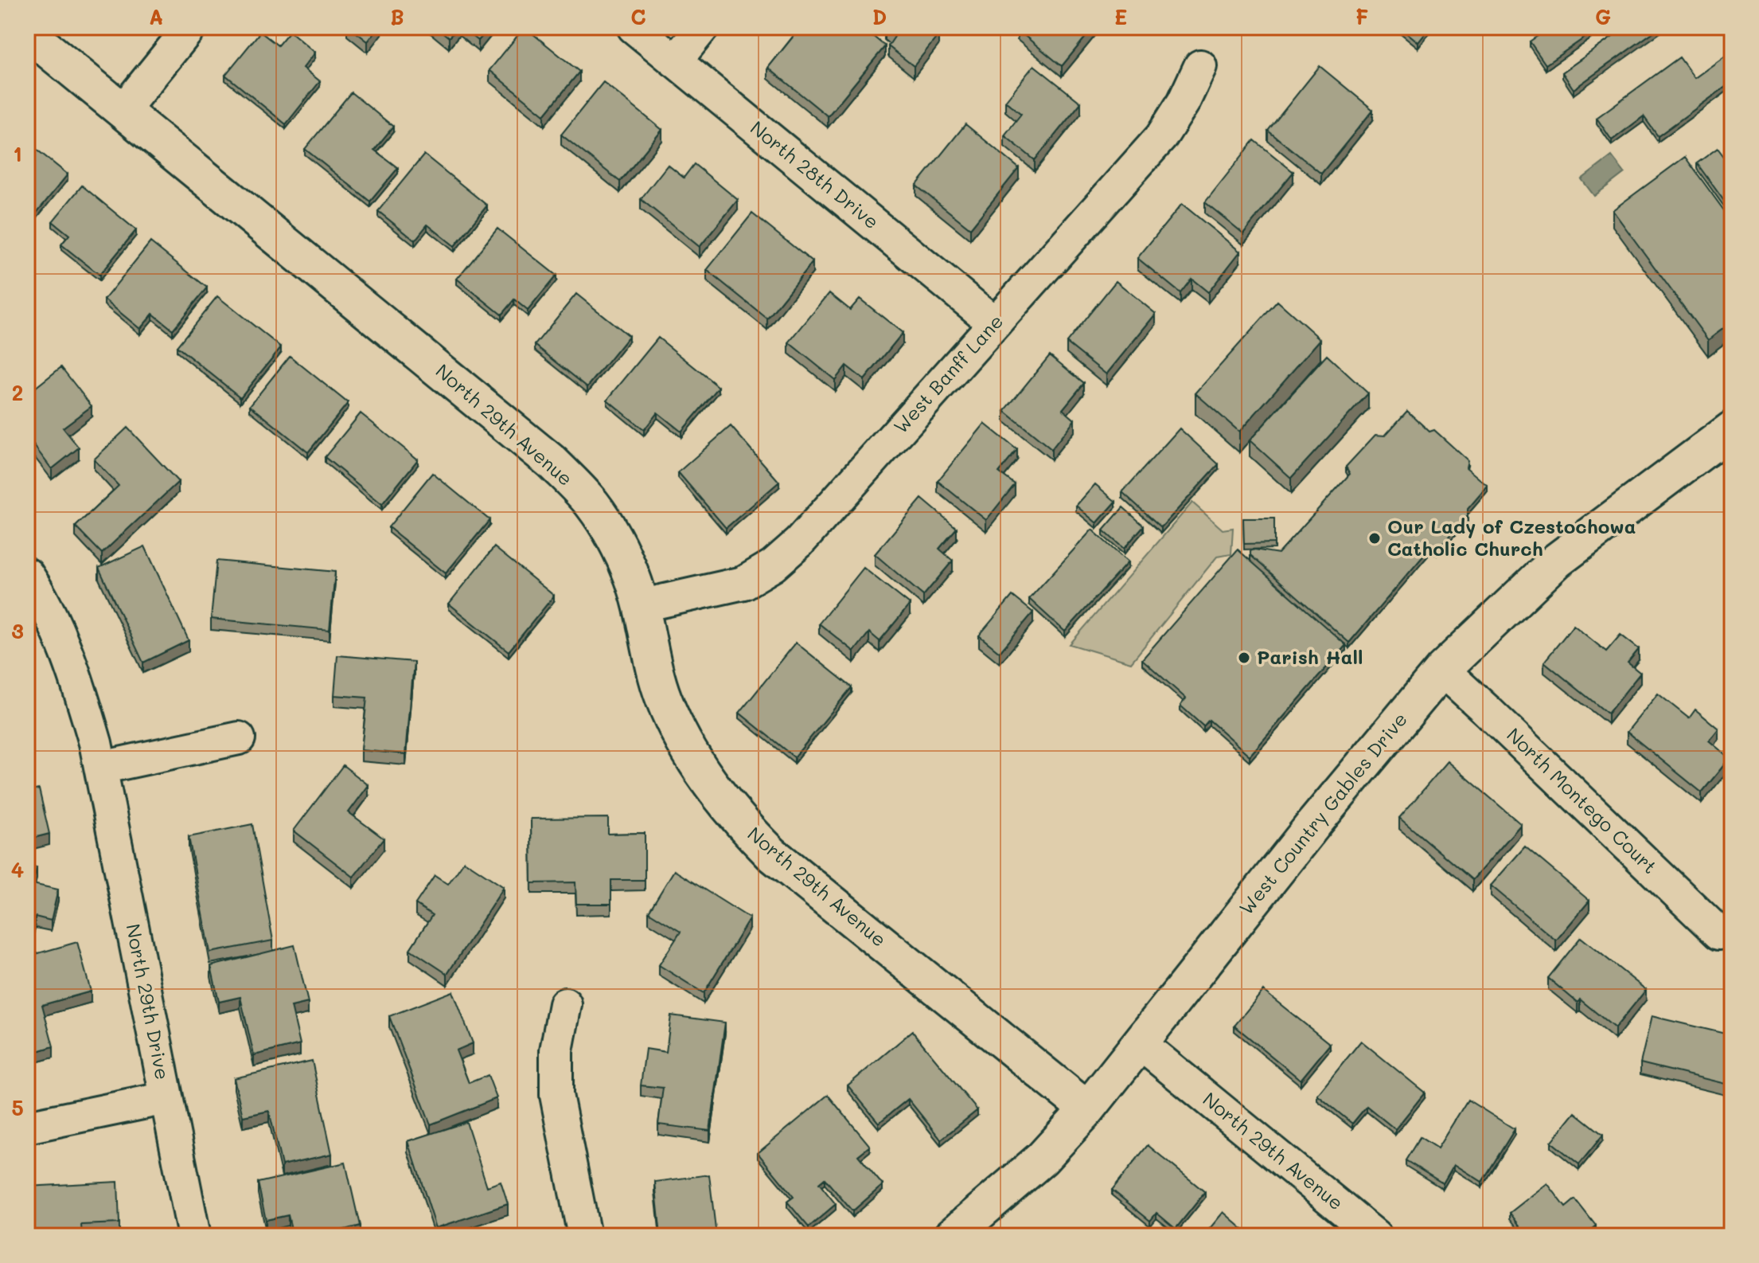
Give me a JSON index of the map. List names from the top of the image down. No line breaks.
{"streets":{"street":["North 28th Drive","West Banff Lane","North 29th Avenue","North Montego Court","West Country Gables Drive","North 29th Drive"]},"crossings":[["North 28th Drive","West Banff Lane"],["West Banff Lane","North 29th Avenue"],["North 29th Avenue","West Country Gables Drive"],["North Montego Court","West Country Gables Drive"]],"places":["Our Lady of Czestochowa Catholic Church","Parish Hall"],"grid":{"columns":["A","B","C","D","E","F","G"],"rows":["1","2","3","4","5"]}}
